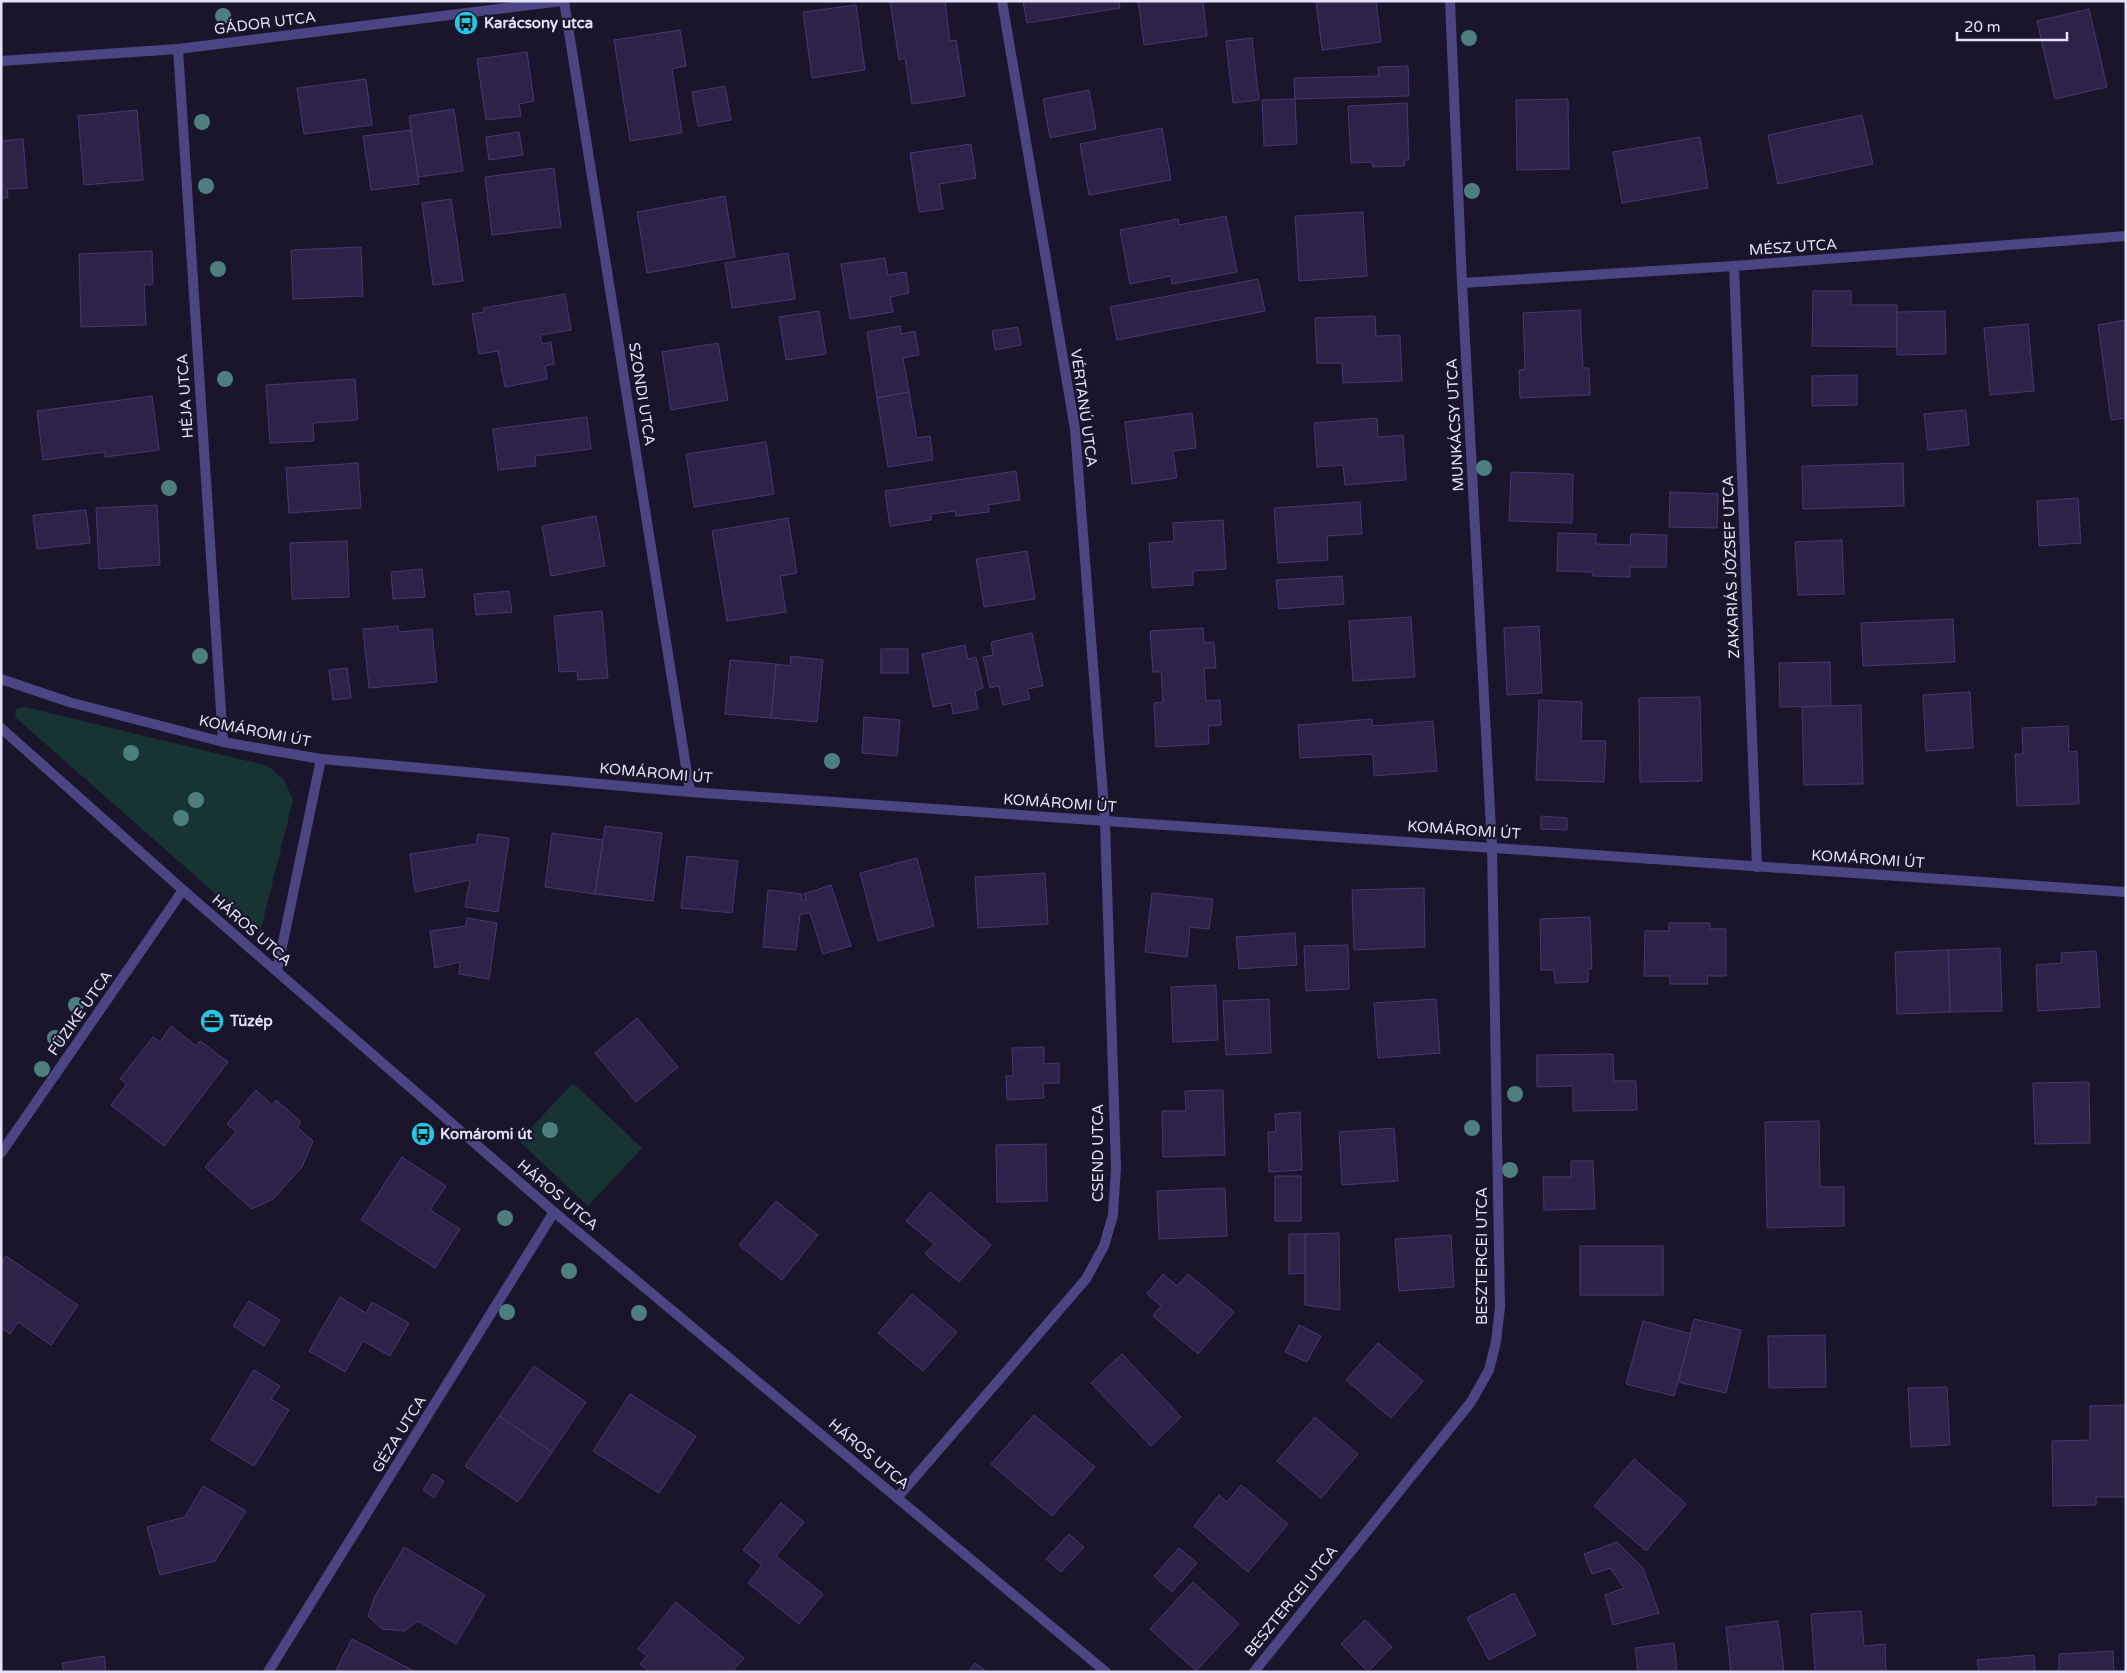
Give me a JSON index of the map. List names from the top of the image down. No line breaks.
{"streets":{"street":["GÁDOR UTCA","MÉSZ UTCA","SZONDI UTCA","HÉJA UTCA","VÉRTANÚ UTCA","MUNKÁCSY UTCA","ZAKARIÁS JÓZSEF UTCA","KOMÁROMI ÚT","HÁROS UTCA","FÜZIKE UTCA","CSEND UTCA","BESZTERCEI UTCA","GÉZA UTCA"]},"crossings":[["GÁDOR UTCA","SZONDI UTCA"],["GÁDOR UTCA","HÉJA UTCA"],["MÉSZ UTCA","MUNKÁCSY UTCA"],["MÉSZ UTCA","ZAKARIÁS JÓZSEF UTCA"],["SZONDI UTCA","KOMÁROMI ÚT"],["HÉJA UTCA","KOMÁROMI ÚT"],["VÉRTANÚ UTCA","KOMÁROMI ÚT"],["VÉRTANÚ UTCA","CSEND UTCA"],["MUNKÁCSY UTCA","KOMÁROMI ÚT"],["MUNKÁCSY UTCA","BESZTERCEI UTCA"],["ZAKARIÁS JÓZSEF UTCA","KOMÁROMI ÚT"],["KOMÁROMI ÚT","CSEND UTCA"],["KOMÁROMI ÚT","BESZTERCEI UTCA"],["HÁROS UTCA","FÜZIKE UTCA"],["HÁROS UTCA","CSEND UTCA"],["HÁROS UTCA","GÉZA UTCA"]],"places":{"bus stop":["Karácsony utca","Komáromi út"],"office":["Tüzép"]},"scale_bar":"20 m"}
